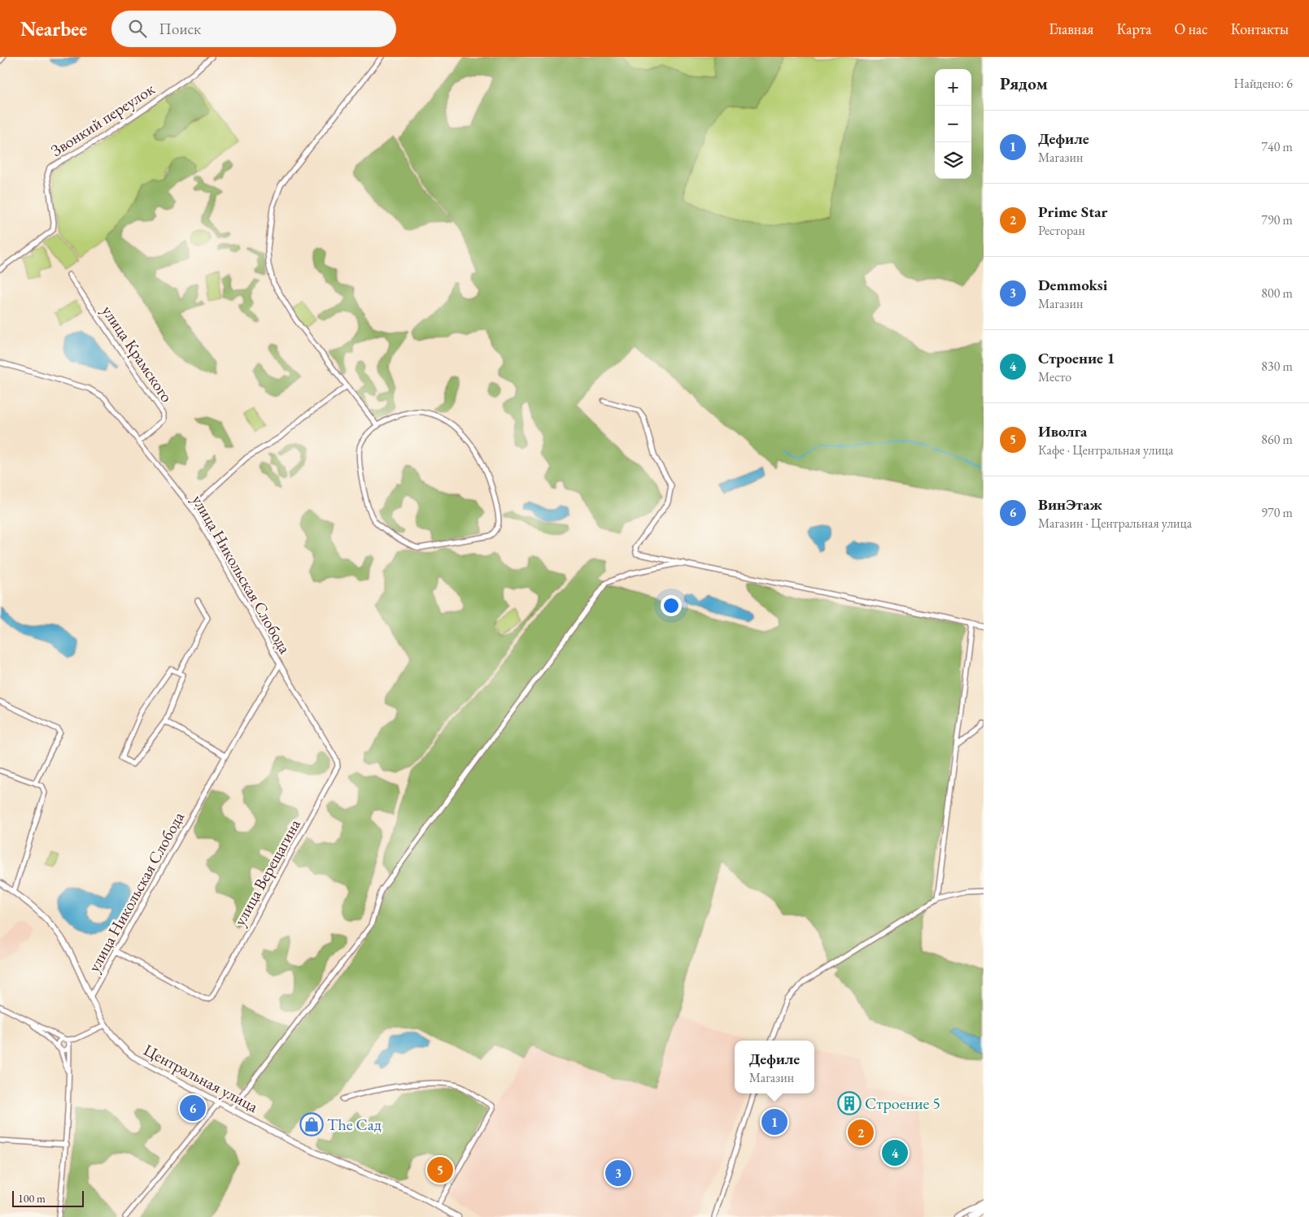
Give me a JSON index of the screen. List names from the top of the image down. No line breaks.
{"streets":{"street":["Звонкий переулок","улица Крамского","улица Никольская Слобода","улица Верещагина","Центральная улица"]},"crossings":[["улица Крамского","улица Никольская Слобода"],["улица Никольская Слобода","улица Верещагина"],["улица Никольская Слобода","Центральная улица"]],"places":{"building":["Строение 5"],"shop":["The Сад"]},"scale_bar":"100 m","page":{"header":"Nearbee","search":"Поиск","nav":["Главная","Карта","О нас","Контакты"],"heading":["Рядом","Найдено: 6"],"map_buttons":["+","−"],"list":[{"mark":"1","name":"Дефиле","note":"Магазин","value":"740 m"},{"mark":"2","name":"Prime Star","note":"Ресторан","value":"790 m"},{"mark":"3","name":"Demmoksi","note":"Магазин","value":"800 m"},{"mark":"4","name":"Строение 1","note":"Место","value":"830 m"},{"mark":"5","name":"Иволга","note":"Кафе · Центральная улица","value":"860 m"},{"mark":"6","name":"ВинЭтаж","note":"Магазин · Центральная улица","value":"970 m"}],"popup":["Дефиле","Магазин"],"pins":["6","1","2","4","5","3"],"scale":"100 m"}}
